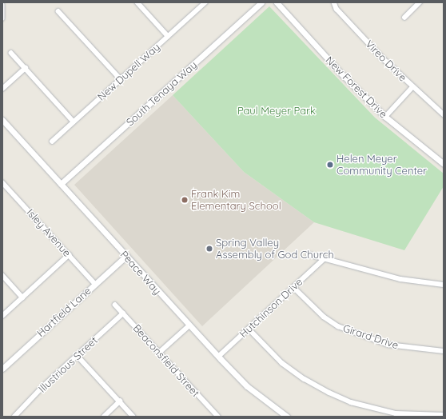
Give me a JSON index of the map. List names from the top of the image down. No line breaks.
{"streets":{"street":["Vireo Drive","New Dupell Way","New Forest Drive","South Tenaya Way","Isley Avenue","Peace Way","Hutchinson Drive","Hartfield Lane","Girard Drive","Beaconsfield Street","Illustrious Street"]},"crossings":[["South Tenaya Way","Peace Way"],["Isley Avenue","Hartfield Lane"],["Peace Way","Hutchinson Drive"],["Peace Way","Hartfield Lane"],["Hutchinson Drive","Girard Drive"],["Beaconsfield Street","Illustrious Street"]],"parks":["Paul Meyer Park"],"places":["Helen Meyer Community Center","Frank Kim Elementary School","Spring Valley Assembly of God Church"]}
